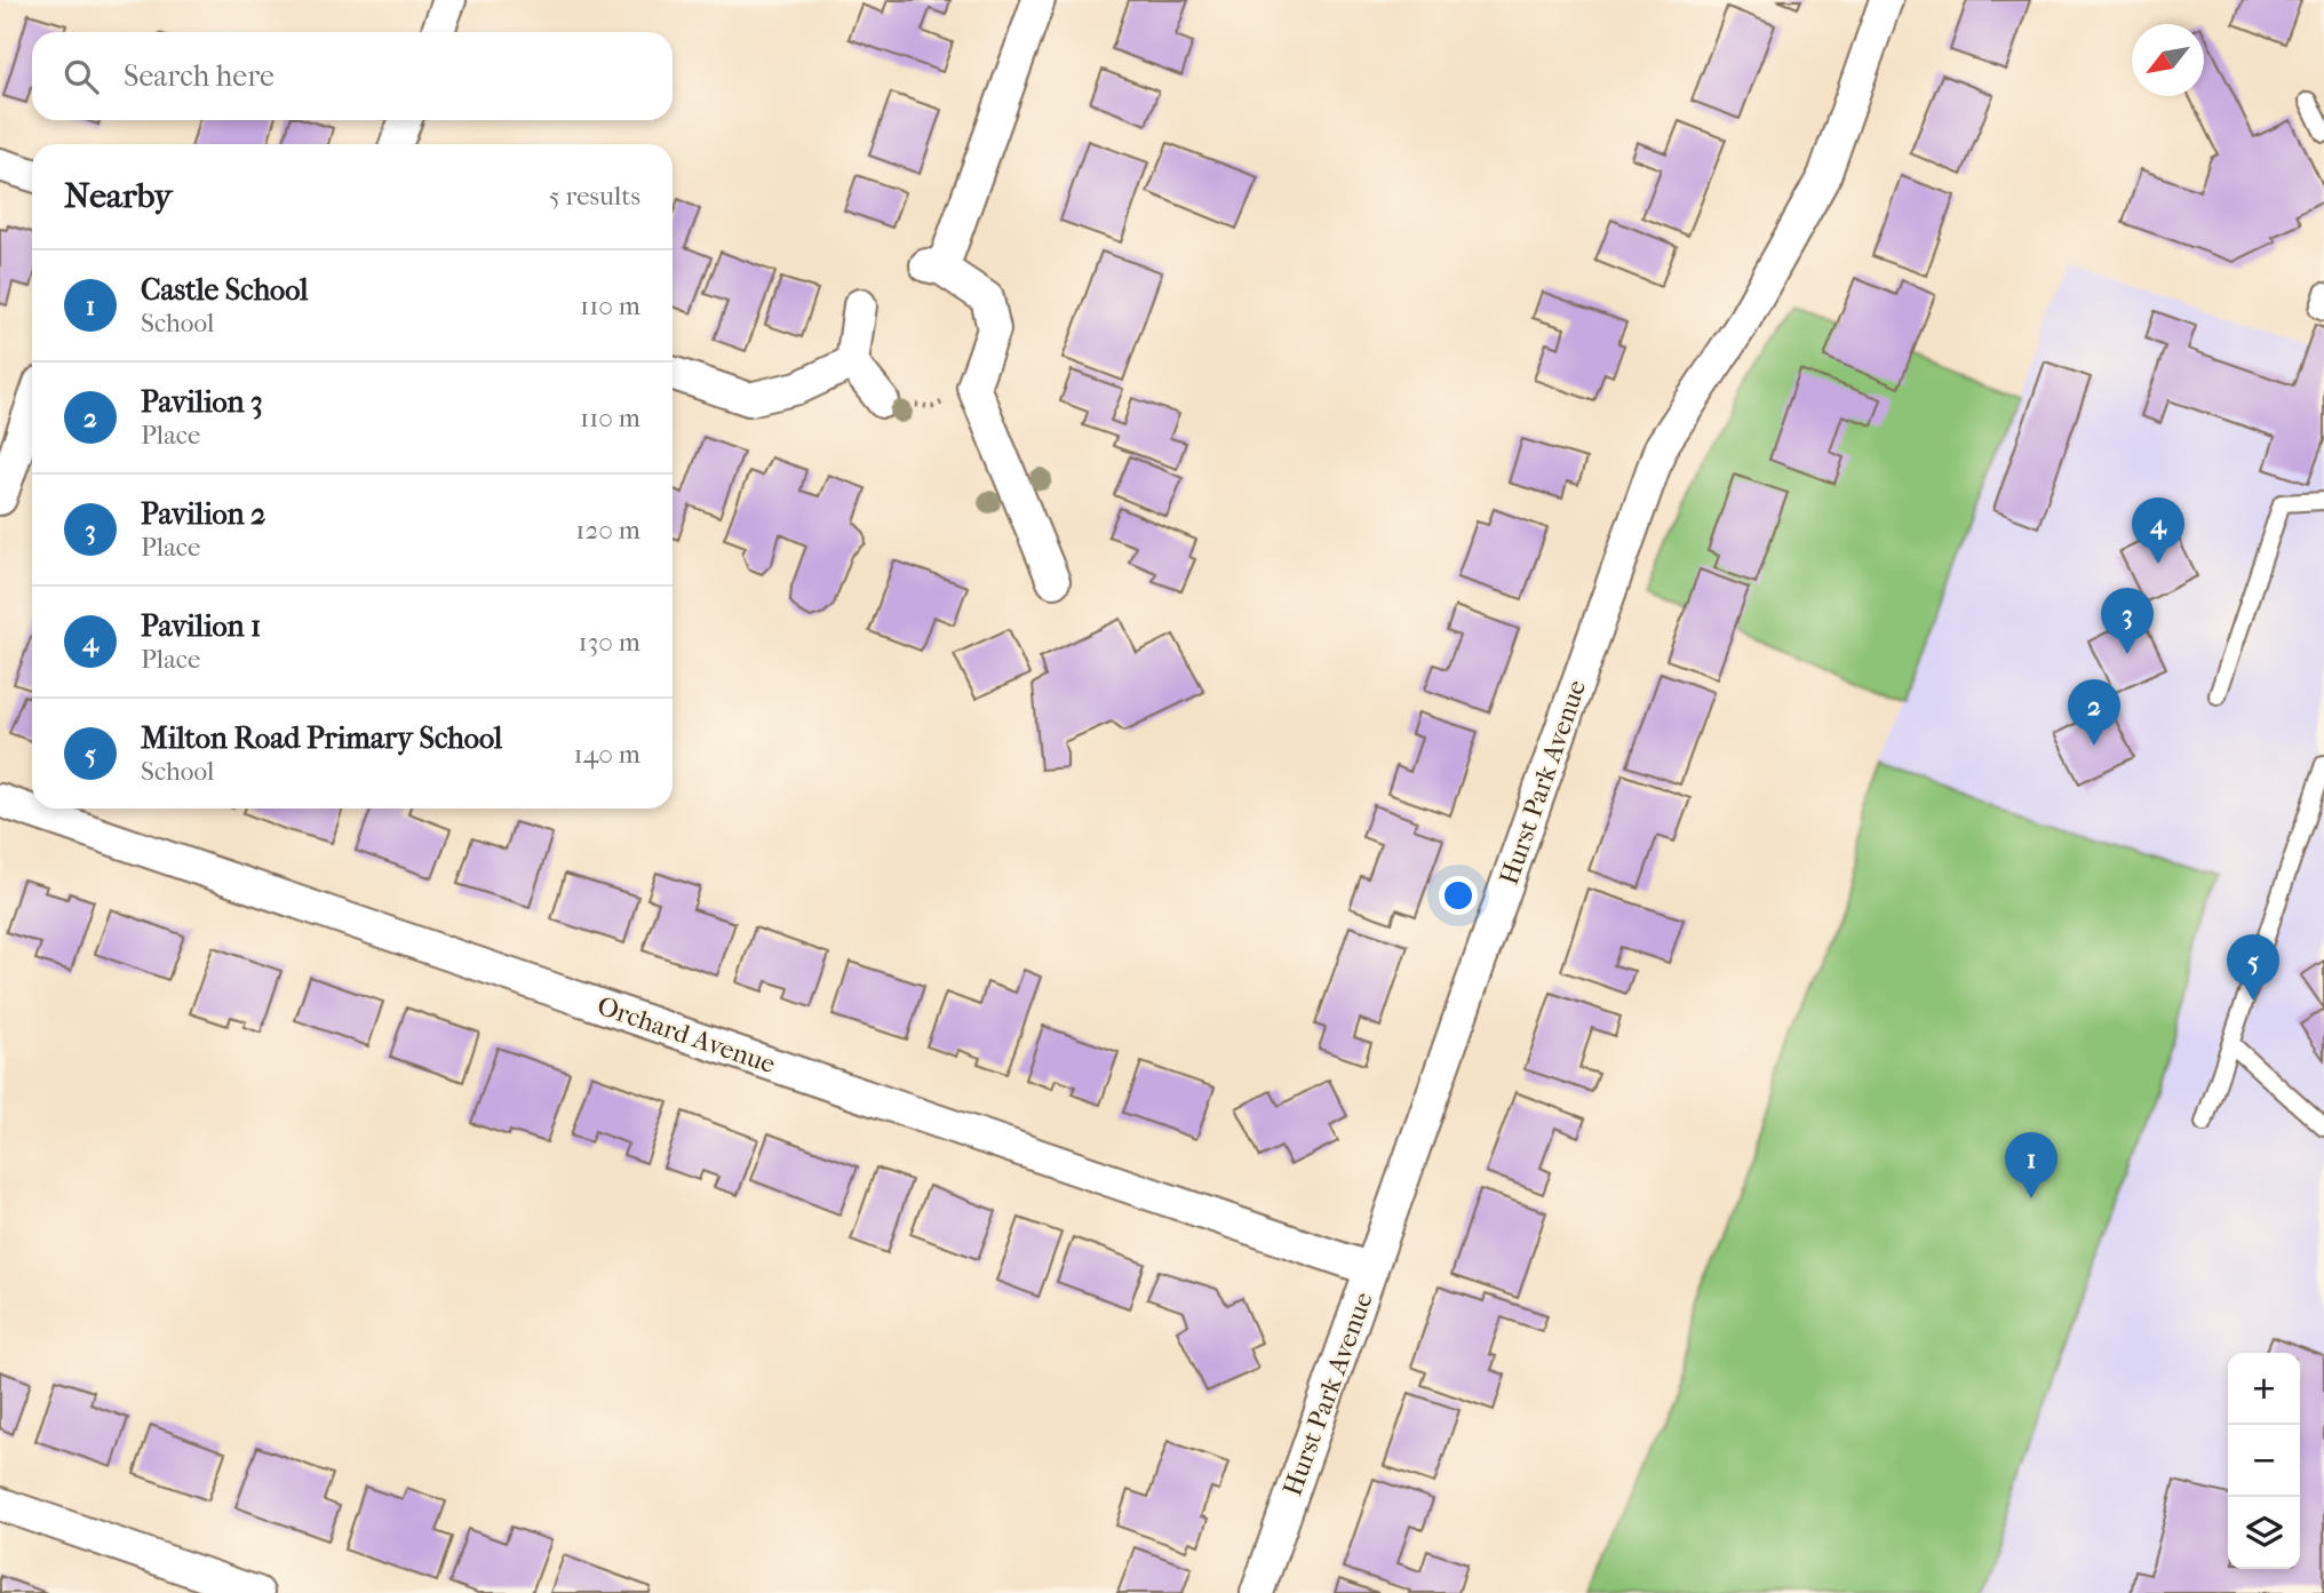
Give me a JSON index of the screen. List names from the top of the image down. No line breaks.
{"streets":{"street":["Hurst Park Avenue","Orchard Avenue"]},"crossings":[["Hurst Park Avenue","Orchard Avenue"]],"north":"bottom left","page":{"search":"Search here","heading":["Nearby","5 results"],"list":[{"mark":"1","name":"Castle School","note":"School","value":"110 m"},{"mark":"2","name":"Pavilion 3","note":"Place","value":"110 m"},{"mark":"3","name":"Pavilion 2","note":"Place","value":"120 m"},{"mark":"4","name":"Pavilion 1","note":"Place","value":"130 m"},{"mark":"5","name":"Milton Road Primary School","note":"School","value":"140 m"}],"pins":["4","3","2","5","1"],"map_buttons":["+","−"]}}
